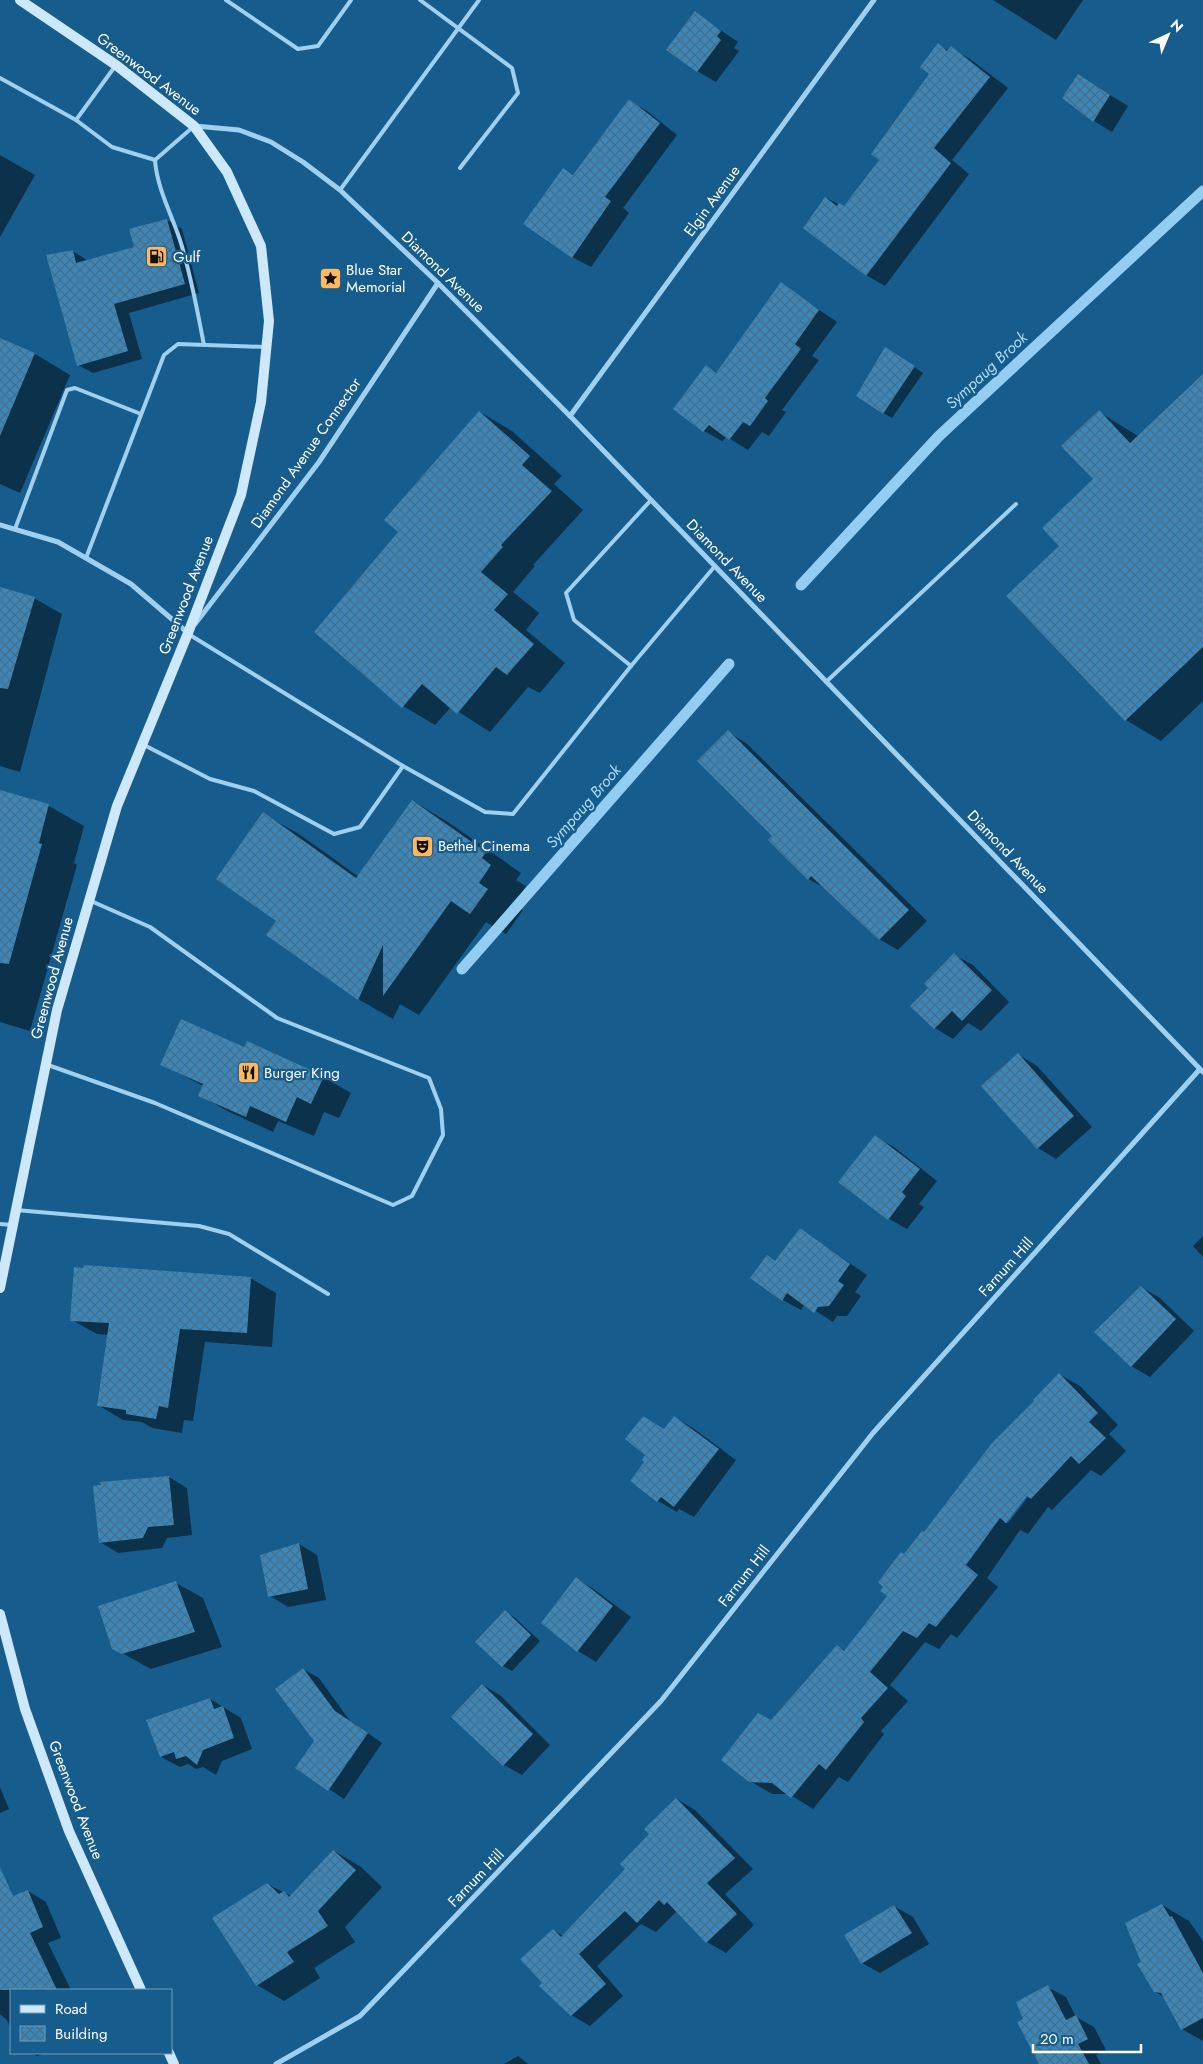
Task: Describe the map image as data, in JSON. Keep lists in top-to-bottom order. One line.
{"streets":{"main road":["Greenwood Avenue"],"street":["Elgin Avenue","Diamond Avenue","Diamond Avenue Connector","Farnum Hill"]},"crossings":[["Greenwood Avenue","Diamond Avenue"],["Greenwood Avenue","Diamond Avenue Connector"],["Elgin Avenue","Diamond Avenue"],["Diamond Avenue","Diamond Avenue Connector"],["Diamond Avenue","Farnum Hill"]],"water":["Sympaug Brook"],"places":{"fuel station":["Gulf"],"place":["Blue Star Memorial"],"theatre":["Bethel Cinema"],"restaurant":["Burger King"]},"legend":["Road","Building"],"scale_bar":"20 m","north":"top right"}
